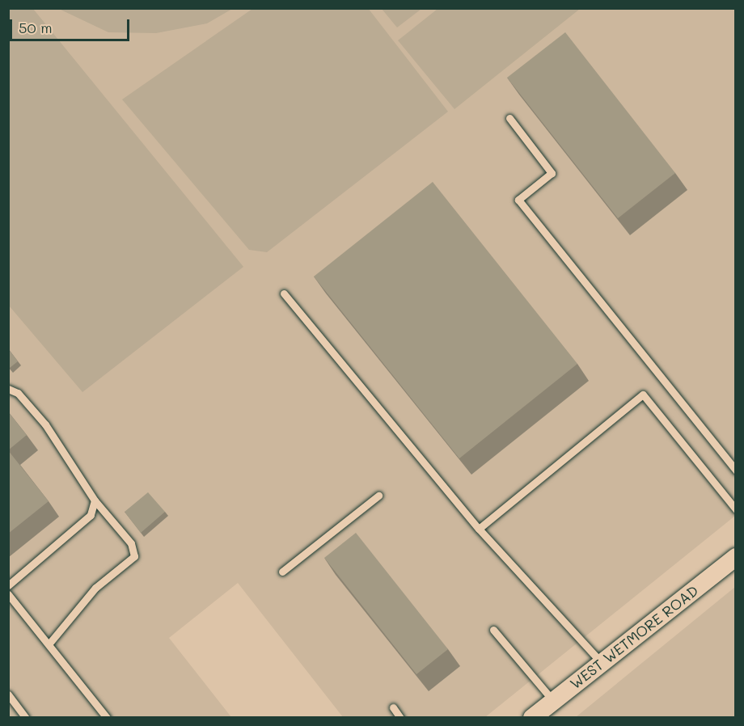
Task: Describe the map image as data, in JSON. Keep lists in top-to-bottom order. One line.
{"streets":{"street":["WEST WETMORE ROAD"]},"scale_bar":"50 m"}
